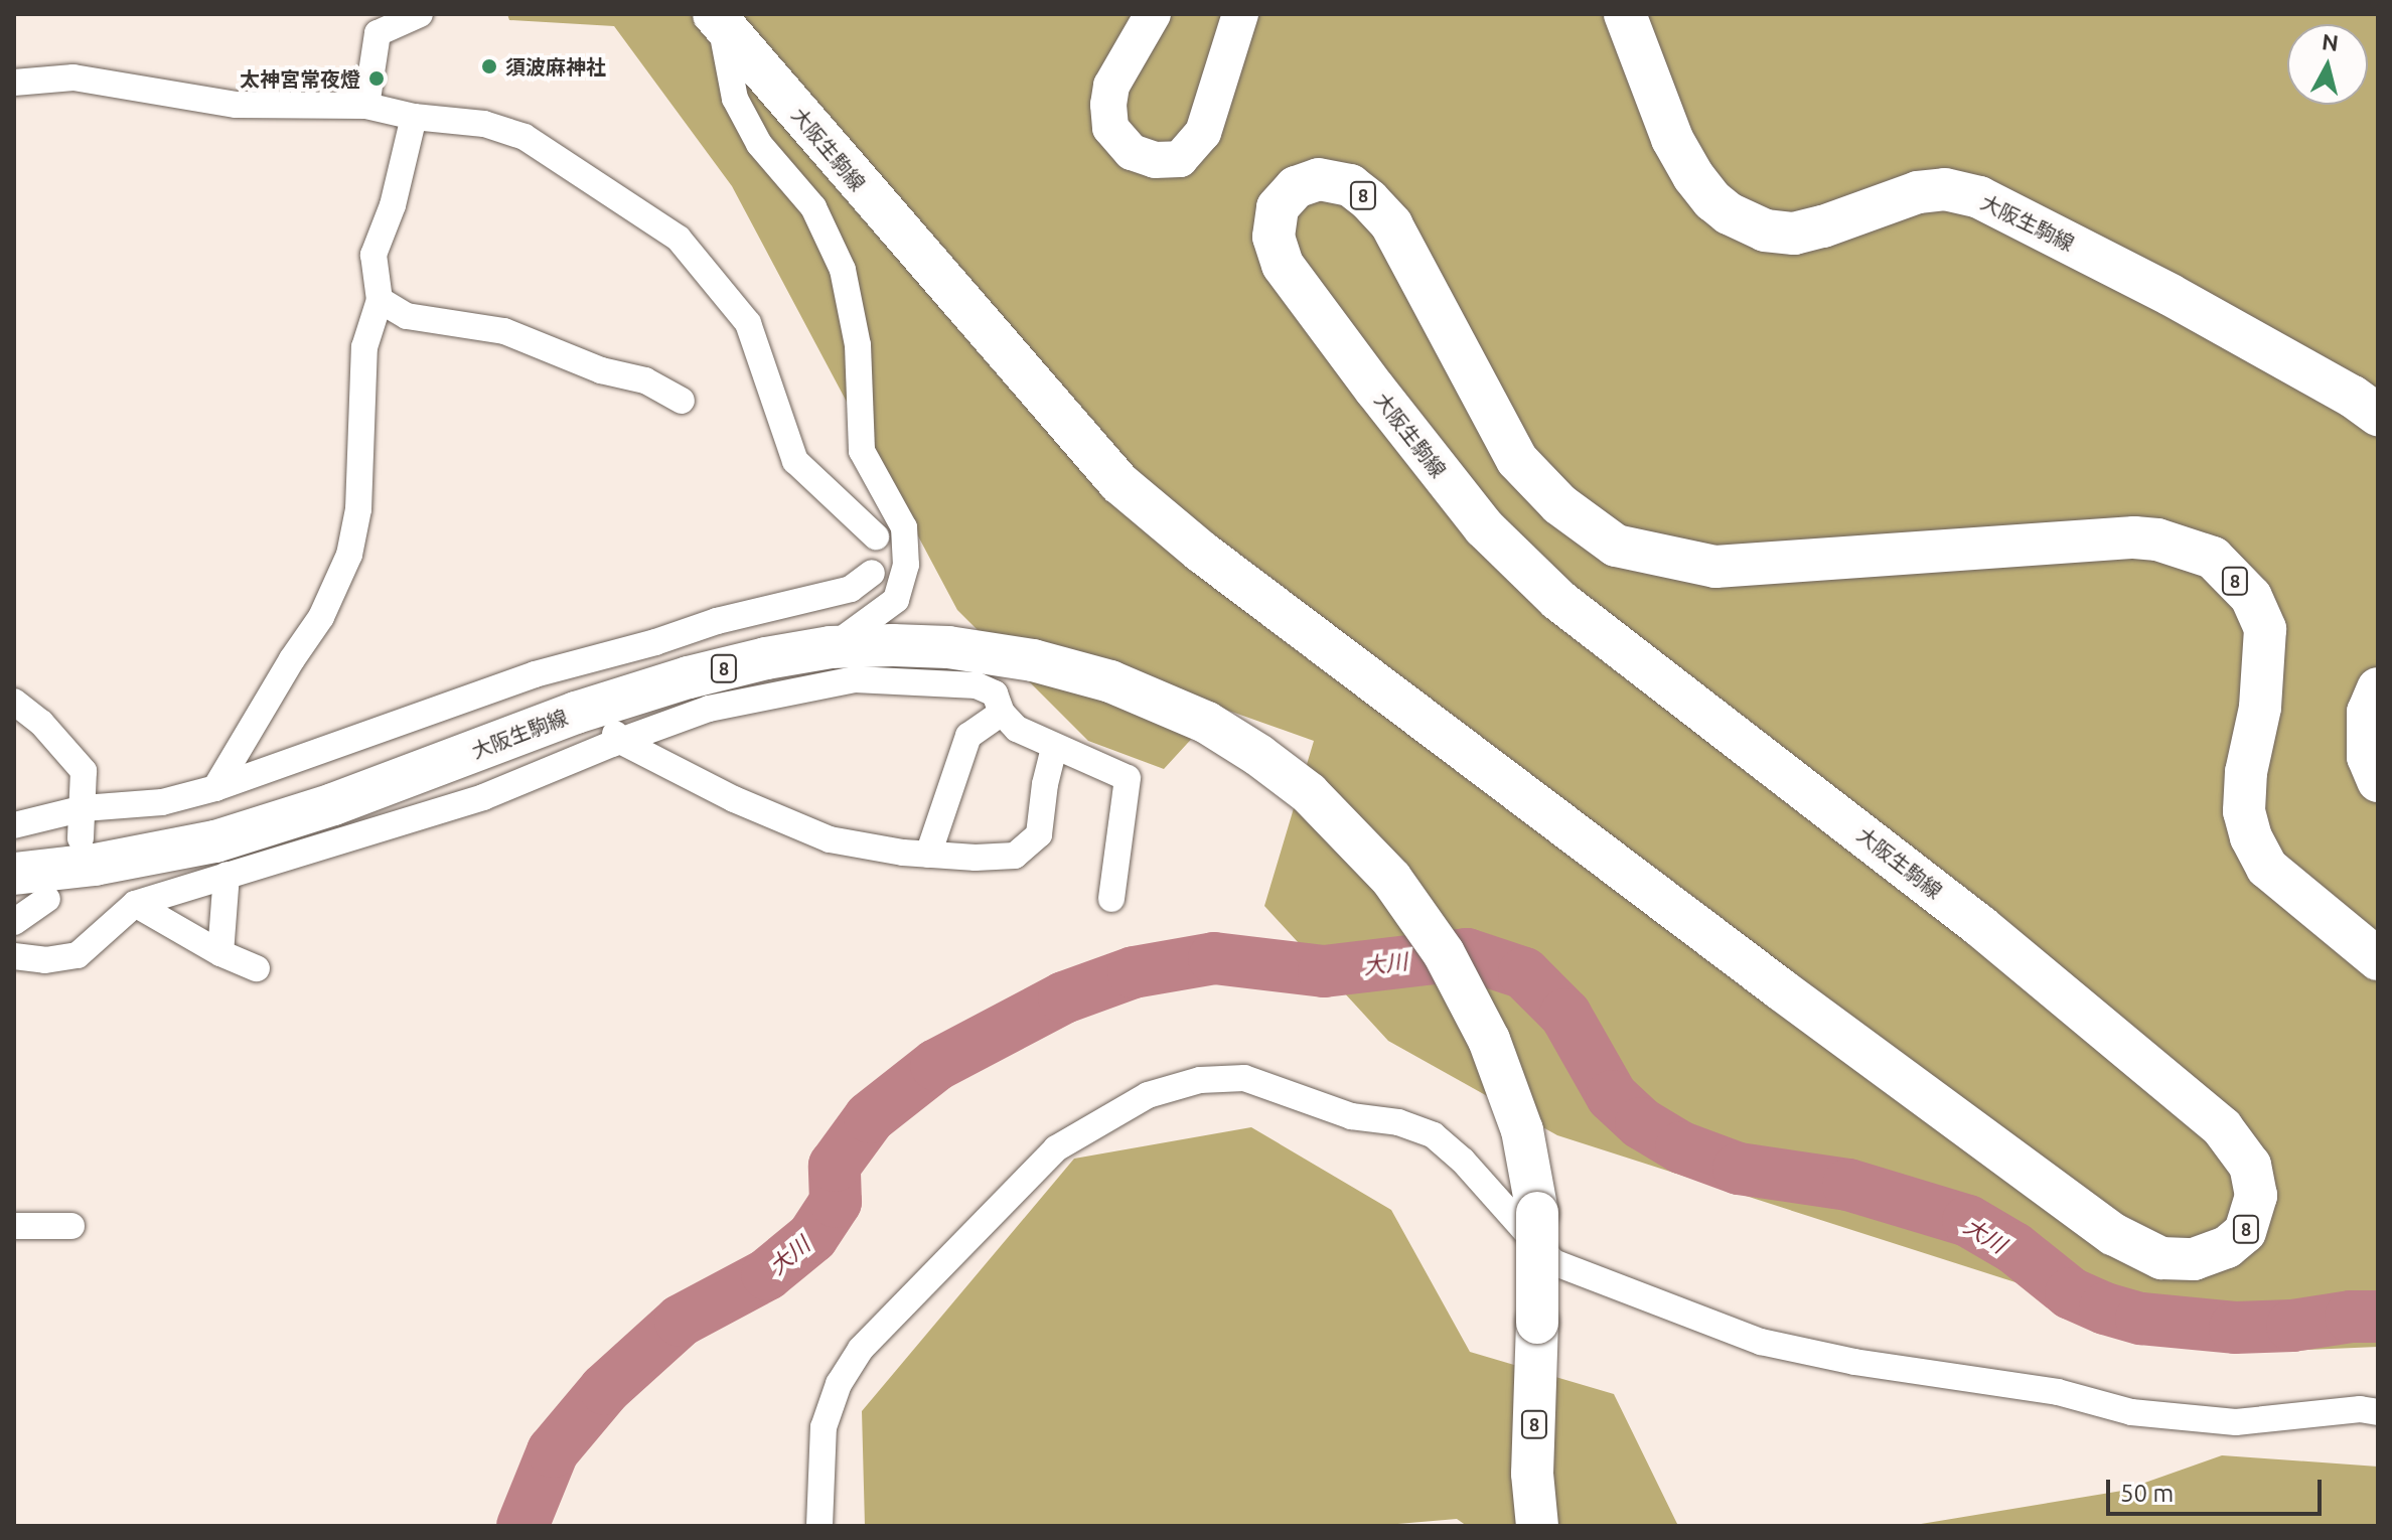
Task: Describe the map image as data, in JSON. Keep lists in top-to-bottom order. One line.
{"streets":{"main road":["大阪生駒線","8"]},"water":["大川"],"places":["須波麻神社","太神宮常夜燈"],"scale_bar":"50 m","north":"top"}
